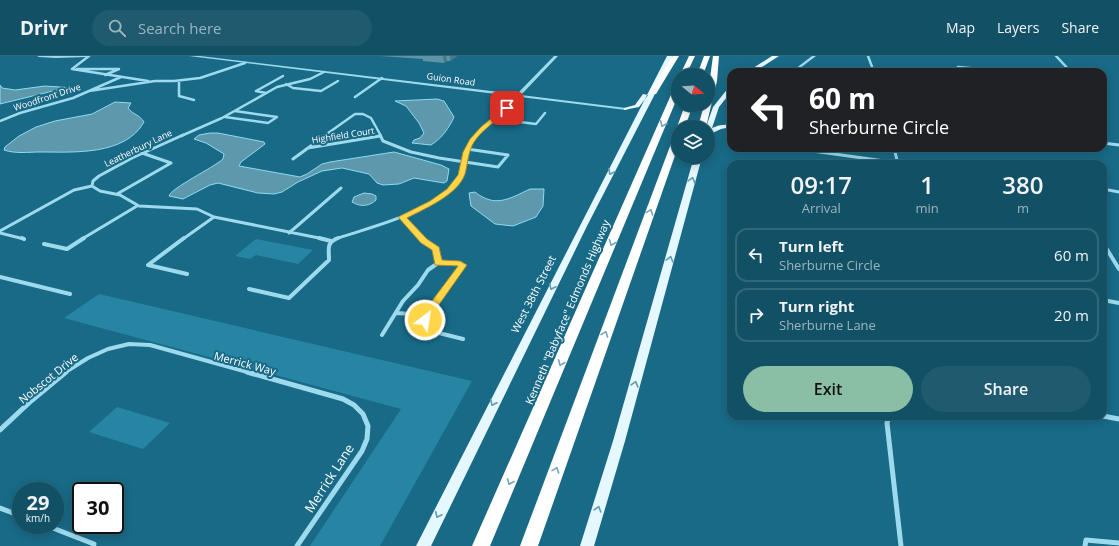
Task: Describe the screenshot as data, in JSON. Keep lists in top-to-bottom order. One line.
{"streets":{"highway":["Kenneth \"Babyface\" Edmonds Highway"],"main road":["West 38th Street"],"street":["Guion Road","Woodfront Drive","Highfield Court","Leatherbury Lane","Merrick Way","Nobscot Drive","Merrick Lane"]},"crossings":[["Guion Road","Leatherbury Lane"],["Merrick Way","Nobscot Drive"],["Merrick Way","Merrick Lane"]],"one_way":["West 38th Street"],"north":"right","page":{"header":"Drivr","search":"Search here","nav":["Map","Layers","Share"],"turn":["60 m","Sherburne Circle"],"eta":["09:17","Arrival","1","min","380","m"],"list":[{"name":"Turn left","note":"Sherburne Circle","value":"60 m"},{"name":"Turn right","note":"Sherburne Lane","value":"20 m"}],"buttons":["Exit","Share"],"speed":"29 km/h","limit":"30"}}
